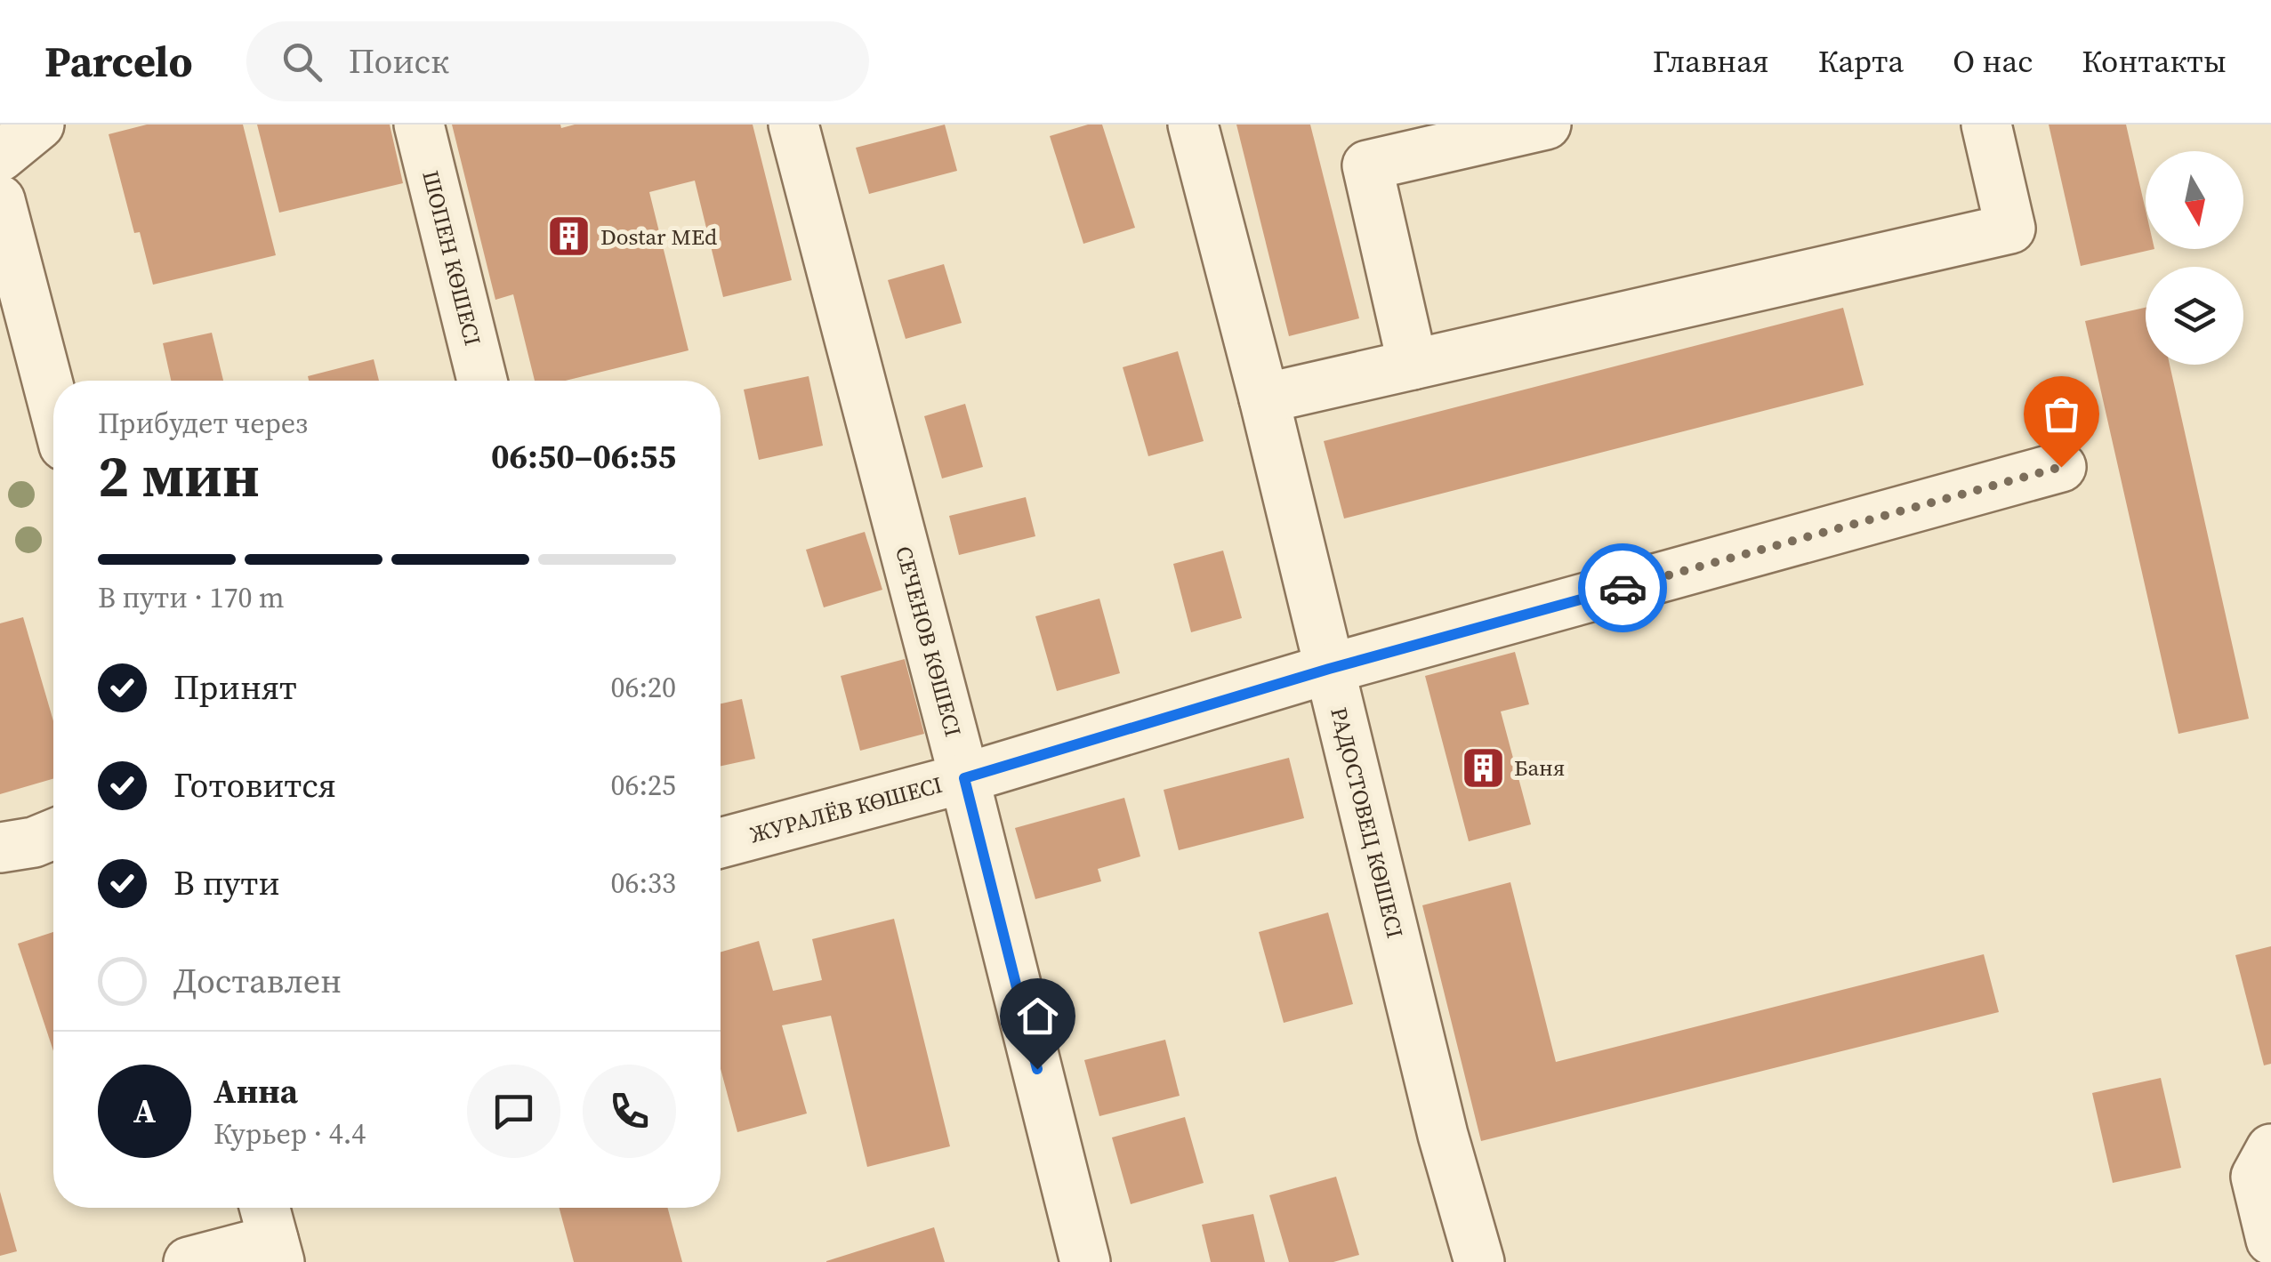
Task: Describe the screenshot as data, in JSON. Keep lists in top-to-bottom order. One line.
{"streets":{"street":["ШОПЕН КӨШЕСІ","СЕЧЕНОВ КӨШЕСІ","ЖУРАЛЁВ КӨШЕСІ","РАДОСТОВЕЦ КӨШЕСІ"]},"crossings":[["СЕЧЕНОВ КӨШЕСІ","ЖУРАЛЁВ КӨШЕСІ"],["ЖУРАЛЁВ КӨШЕСІ","РАДОСТОВЕЦ КӨШЕСІ"]],"places":{"building":["Dostar MEd","Баня"]},"north":"bottom","page":{"header":"Parcelo","search":"Поиск","nav":["Главная","Карта","О нас","Контакты"],"heading":["2 мин","Прибудет через","06:50–06:55"],"panel":["Анна","Курьер · 4.4"],"bar":"В пути · 170 m","list":[["Принят","06:20"],["Готовится","06:25"],["В пути","06:33"],"Доставлен"],"round":"А"}}
